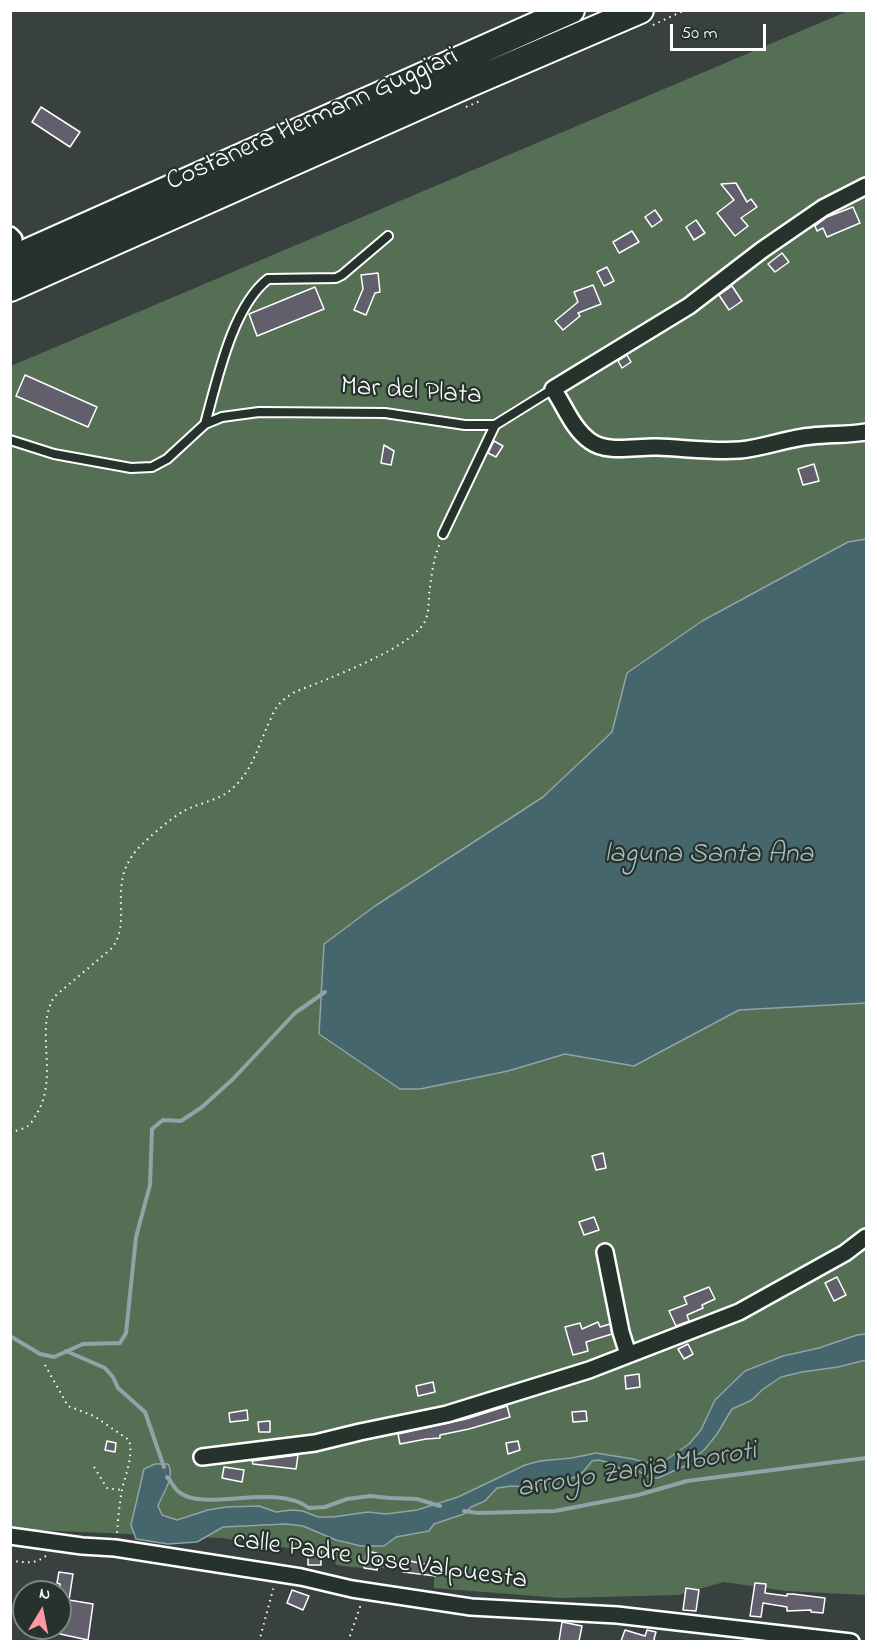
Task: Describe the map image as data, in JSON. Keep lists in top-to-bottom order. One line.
{"streets":{"highway":["Costanera Hermann Guggiari"],"street":["Mar del Plata","calle Padre Jose Valpuesta"]},"water":["laguna Santa Ana","arroyo Zanja Mboroti"],"scale_bar":"50 m","north":"top"}
